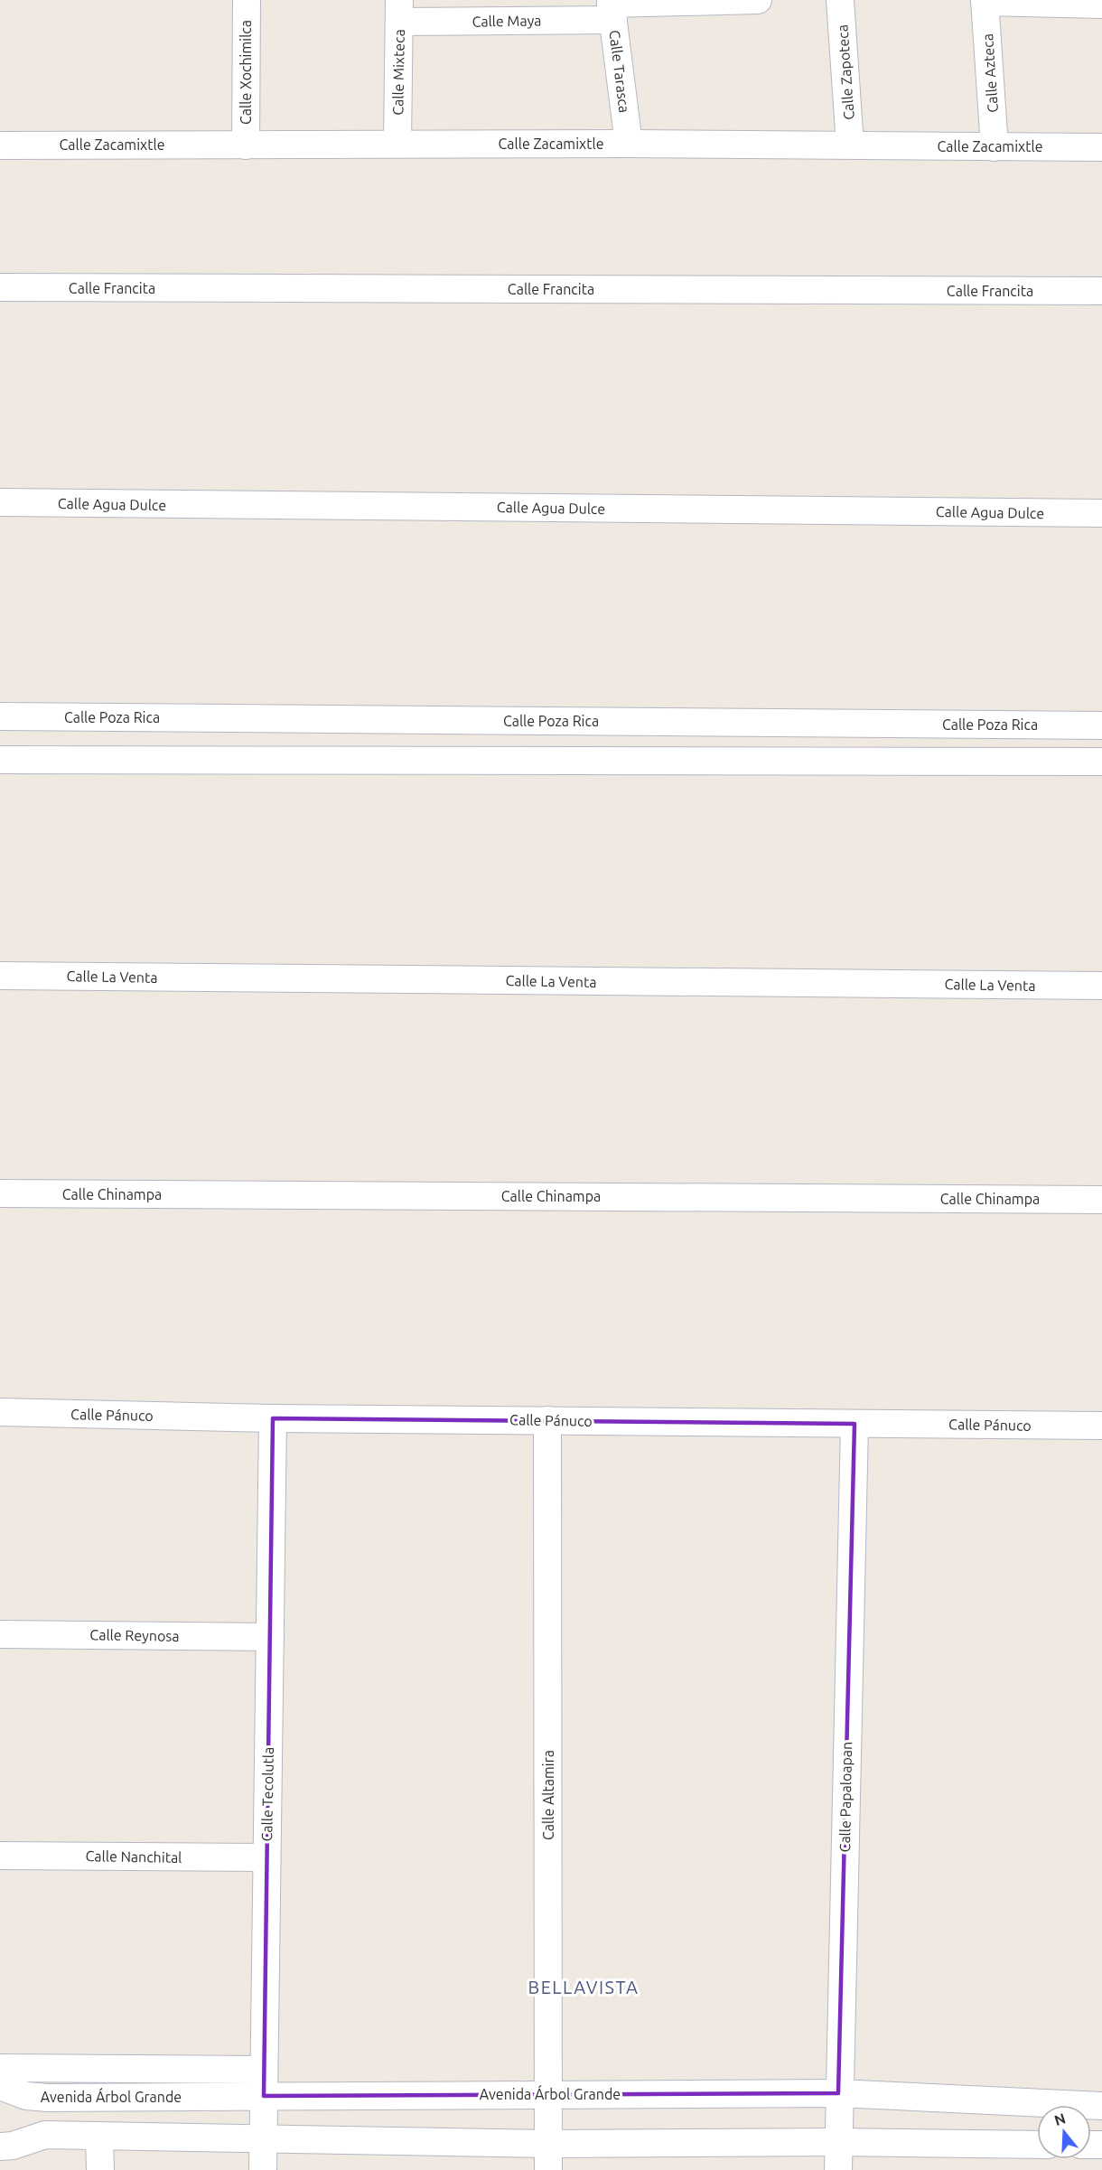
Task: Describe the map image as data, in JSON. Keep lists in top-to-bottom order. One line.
{"streets":{"street":["Calle Maya","Calle Tarasca","Calle Xochimilca","Calle Mixteca","Calle Zapoteca","Calle Azteca","Calle Zacamixtle","Calle Francita","Calle Agua Dulce","Calle Poza Rica","Calle La Venta","Calle Chinampa","Calle Pánuco","Calle Reynosa","Calle Tecolutla","Calle Altamira","Calle Papaloapan","Calle Nanchital","Avenida Árbol Grande"]},"crossings":[["Calle Maya","Calle Tarasca"],["Calle Maya","Calle Mixteca"],["Calle Tarasca","Calle Zacamixtle"],["Calle Xochimilca","Calle Zacamixtle"],["Calle Mixteca","Calle Zacamixtle"],["Calle Zapoteca","Calle Zacamixtle"],["Calle Azteca","Calle Zacamixtle"],["Calle Pánuco","Calle Tecolutla"],["Calle Pánuco","Calle Altamira"],["Calle Pánuco","Calle Papaloapan"],["Calle Reynosa","Calle Tecolutla"],["Calle Tecolutla","Calle Nanchital"],["Calle Tecolutla","Avenida Árbol Grande"],["Calle Altamira","Avenida Árbol Grande"],["Calle Papaloapan","Avenida Árbol Grande"]],"districts":["BELLAVISTA"],"north":"top"}
